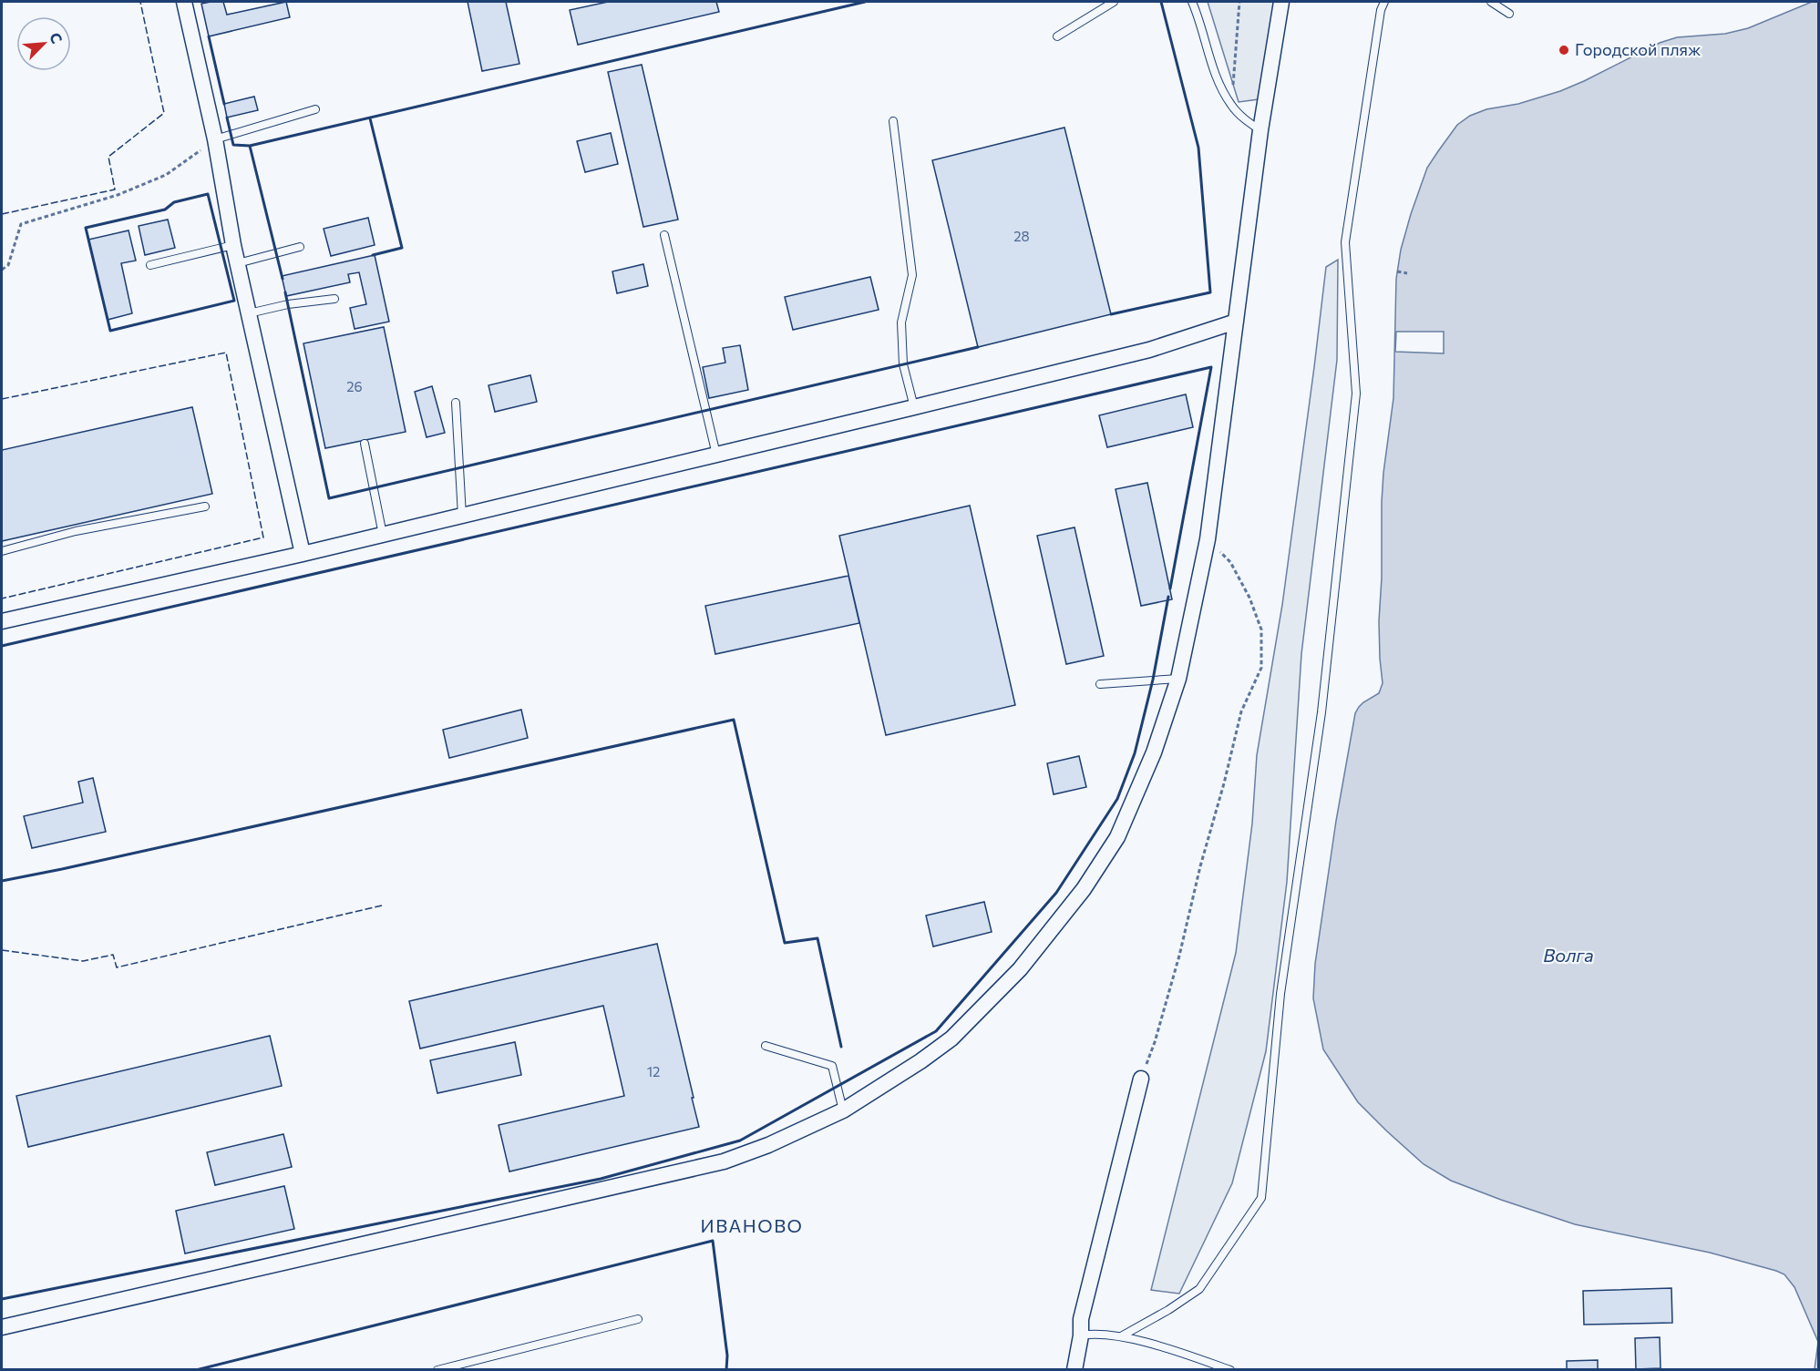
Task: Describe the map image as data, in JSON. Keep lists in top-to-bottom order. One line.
{"districts":["ИВАНОВО"],"water":["Волга"],"places":["Городской пляж"],"house_numbers":["28","26","12"],"north":"top right"}
